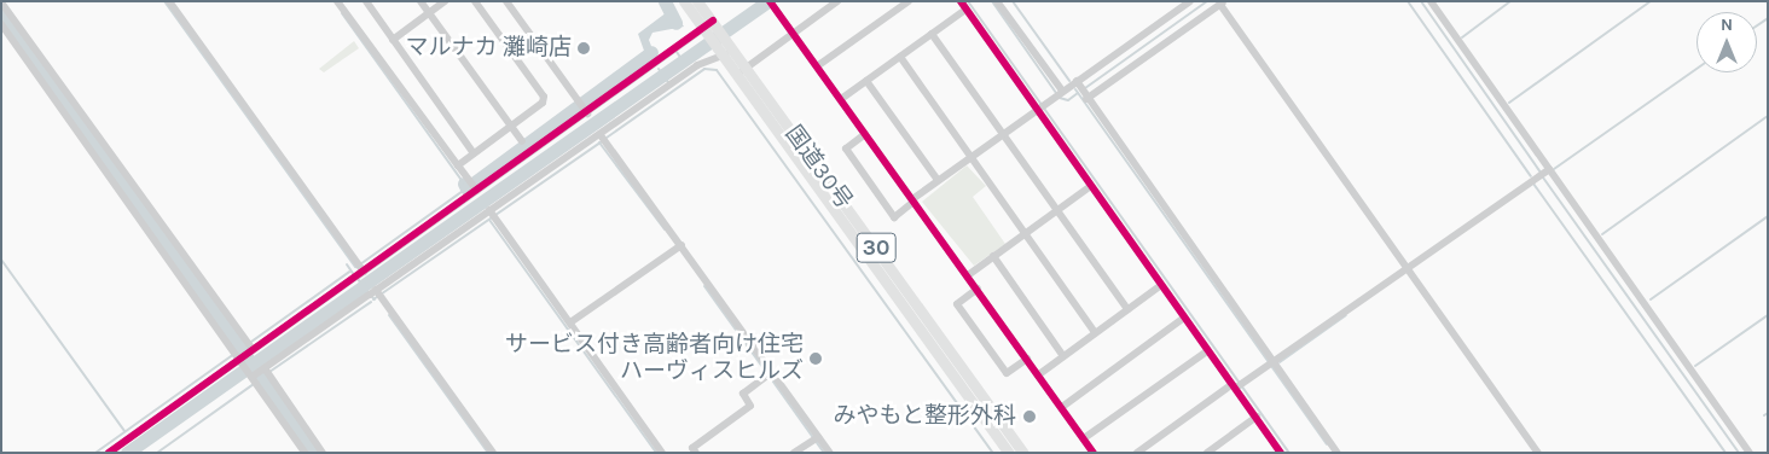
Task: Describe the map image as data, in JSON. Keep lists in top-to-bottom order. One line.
{"streets":{"highway":["国道30号","30"]},"places":["マルナカ 灘崎店","サービス付き高齢者向け住宅 ハーヴィスヒルズ","みやもと整形外科"],"north":"top"}
